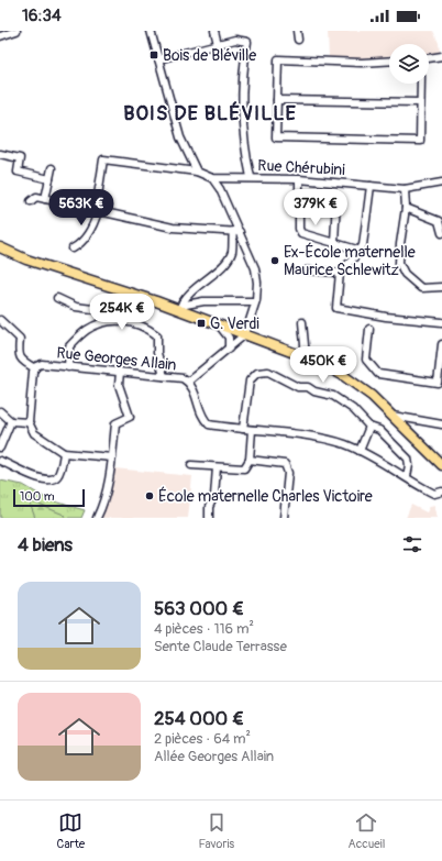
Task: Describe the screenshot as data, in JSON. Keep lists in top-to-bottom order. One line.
{"streets":{"street":["Rue Chérubini","Rue Georges Allain"]},"districts":["BOIS DE BLÉVILLE"],"places":{"transit":["Bois de Bléville","G. Verdi"],"other":["Ex-École maternelle Maurice Schlewitz","École maternelle Charles Victoire"]},"scale_bar":"100 m","page":{"status":"16:34","price":["563K €","379K €","254K €","450K €"],"scale":"100 m","heading":"4 biens","list":[{"name":"563 000 €","note":"4 pièces · 116 m² · Sente Claude Terrasse"},{"name":"254 000 €","note":"2 pièces · 64 m² · Allée Georges Allain"}],"tabs":["Carte","Favoris","Accueil"]}}
